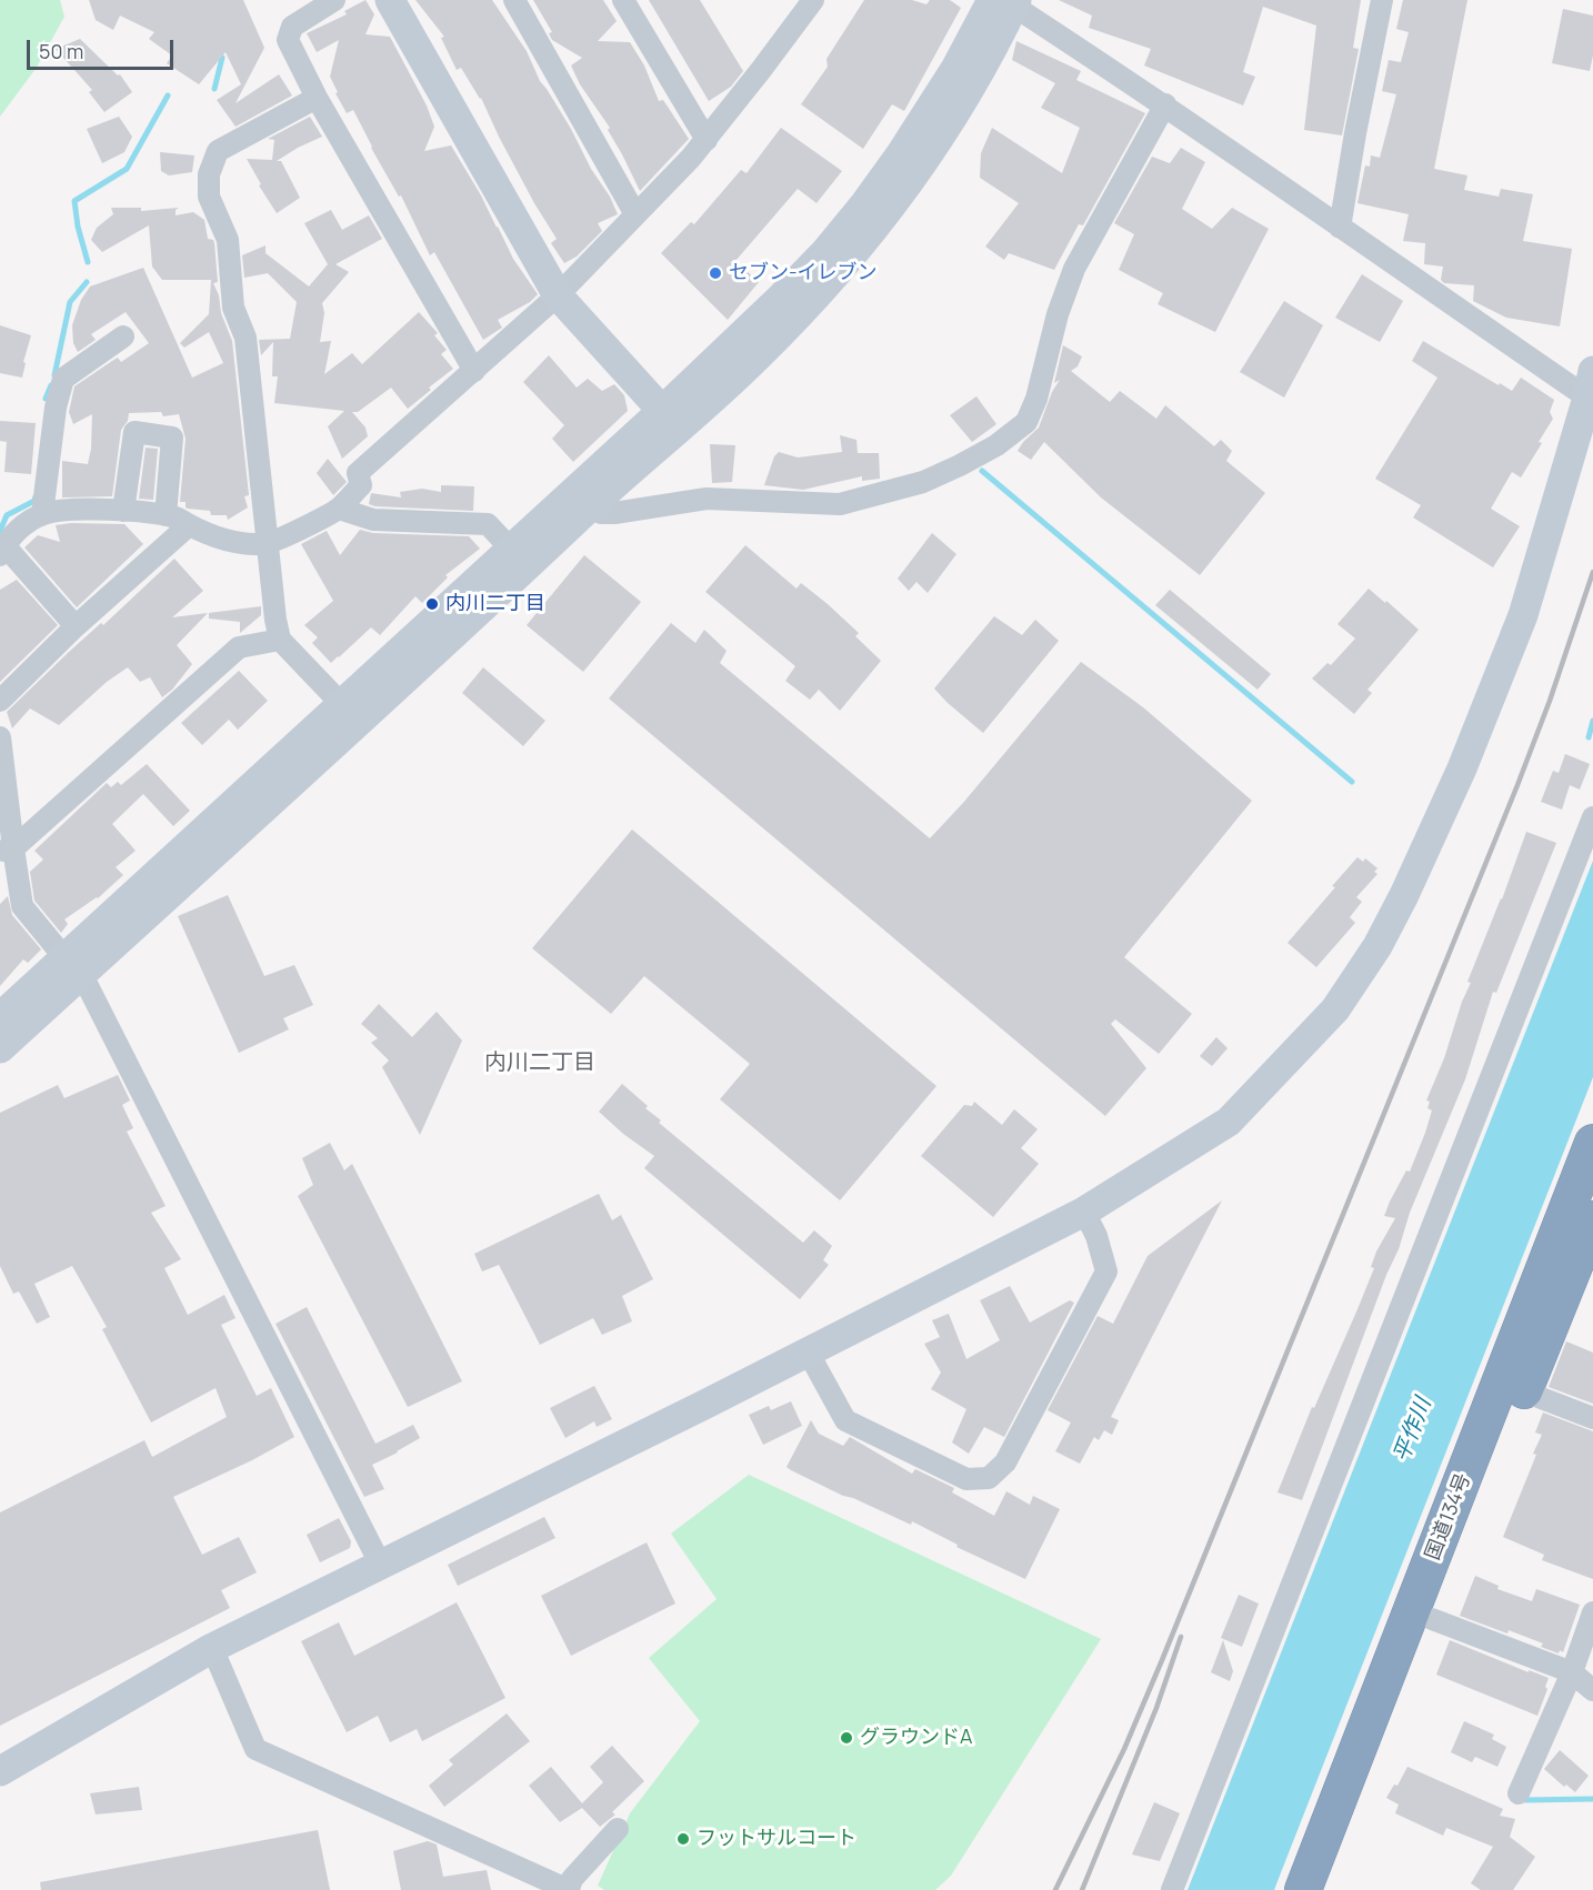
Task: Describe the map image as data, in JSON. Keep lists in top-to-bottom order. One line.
{"streets":{"highway":["国道134号"]},"districts":["内川二丁目"],"water":["平作川"],"places":["セブン-イレブン","内川二丁目","グラウンドA","フットサルコート"],"scale_bar":"50 m"}
